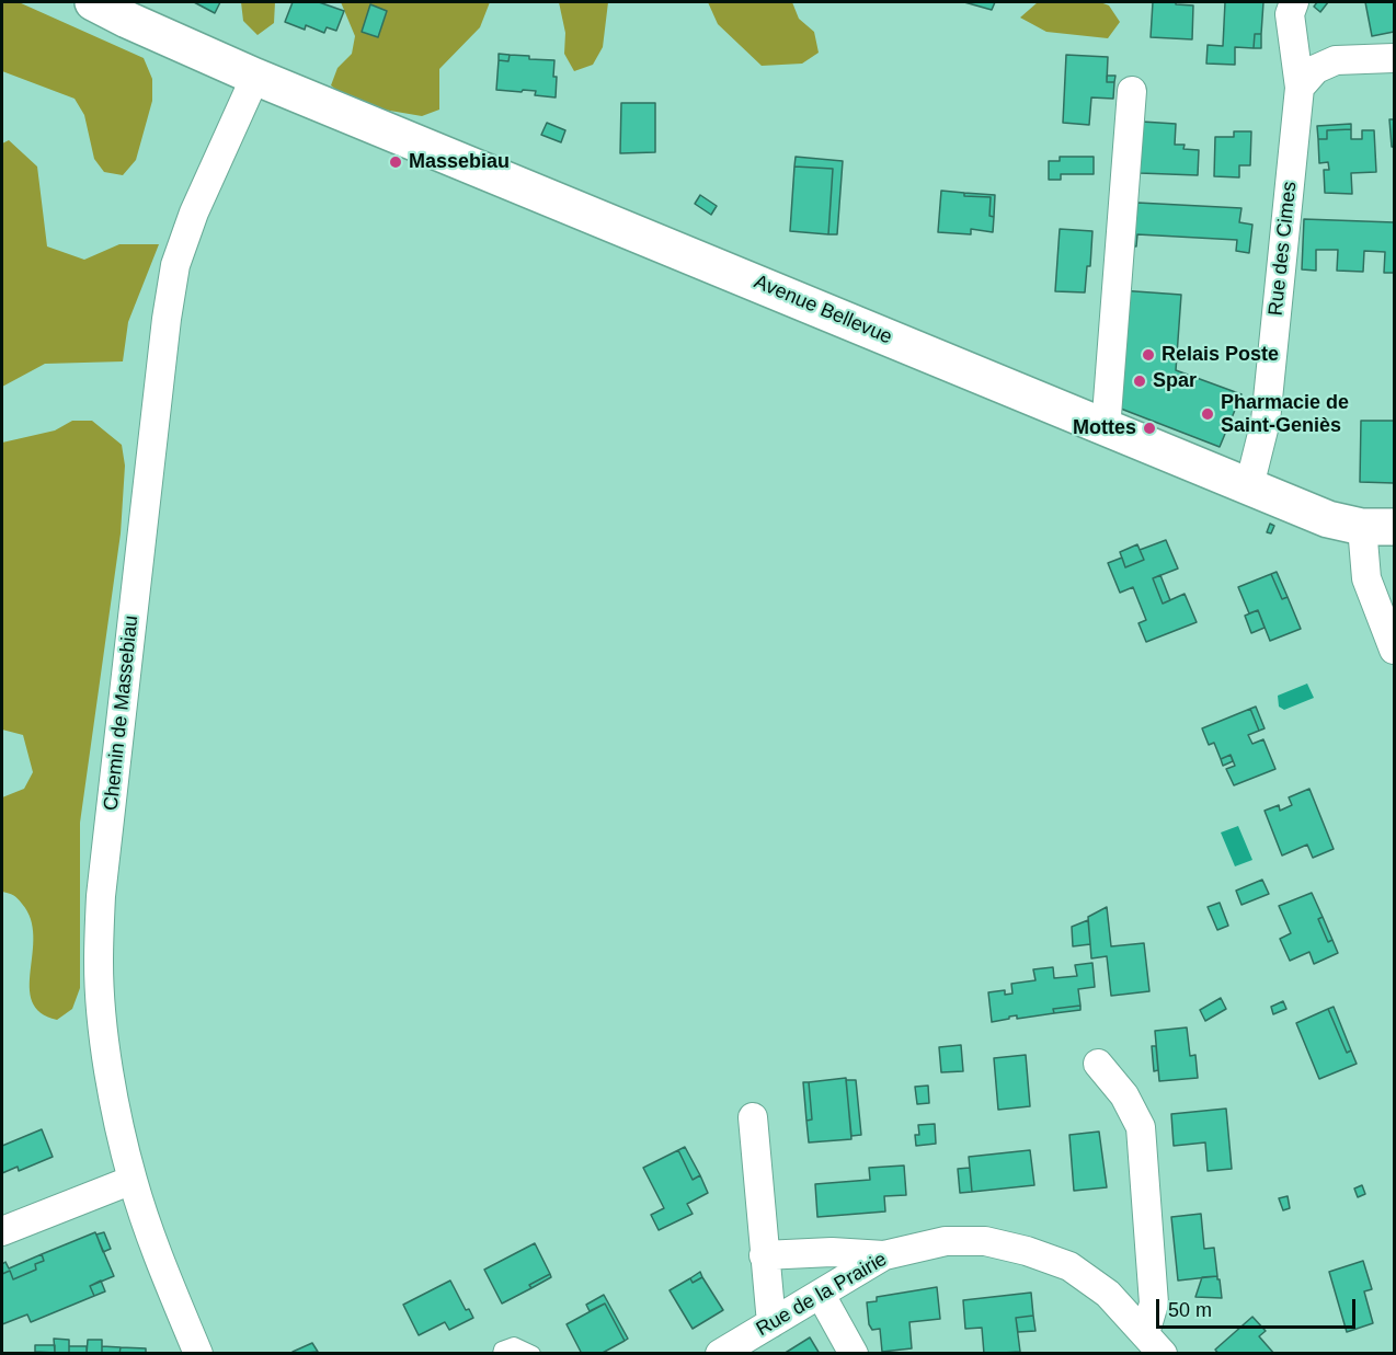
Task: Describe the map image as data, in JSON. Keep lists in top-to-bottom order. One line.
{"streets":{"main road":["Avenue Bellevue"],"street":["Rue des Cimes","Chemin de Massebiau","Rue de la Prairie"]},"crossings":[["Rue des Cimes","Avenue Bellevue"],["Avenue Bellevue","Chemin de Massebiau"]],"places":["Massebiau","Relais Poste","Spar","Pharmacie de Saint-Geniès","Mottes"],"scale_bar":"50 m"}
